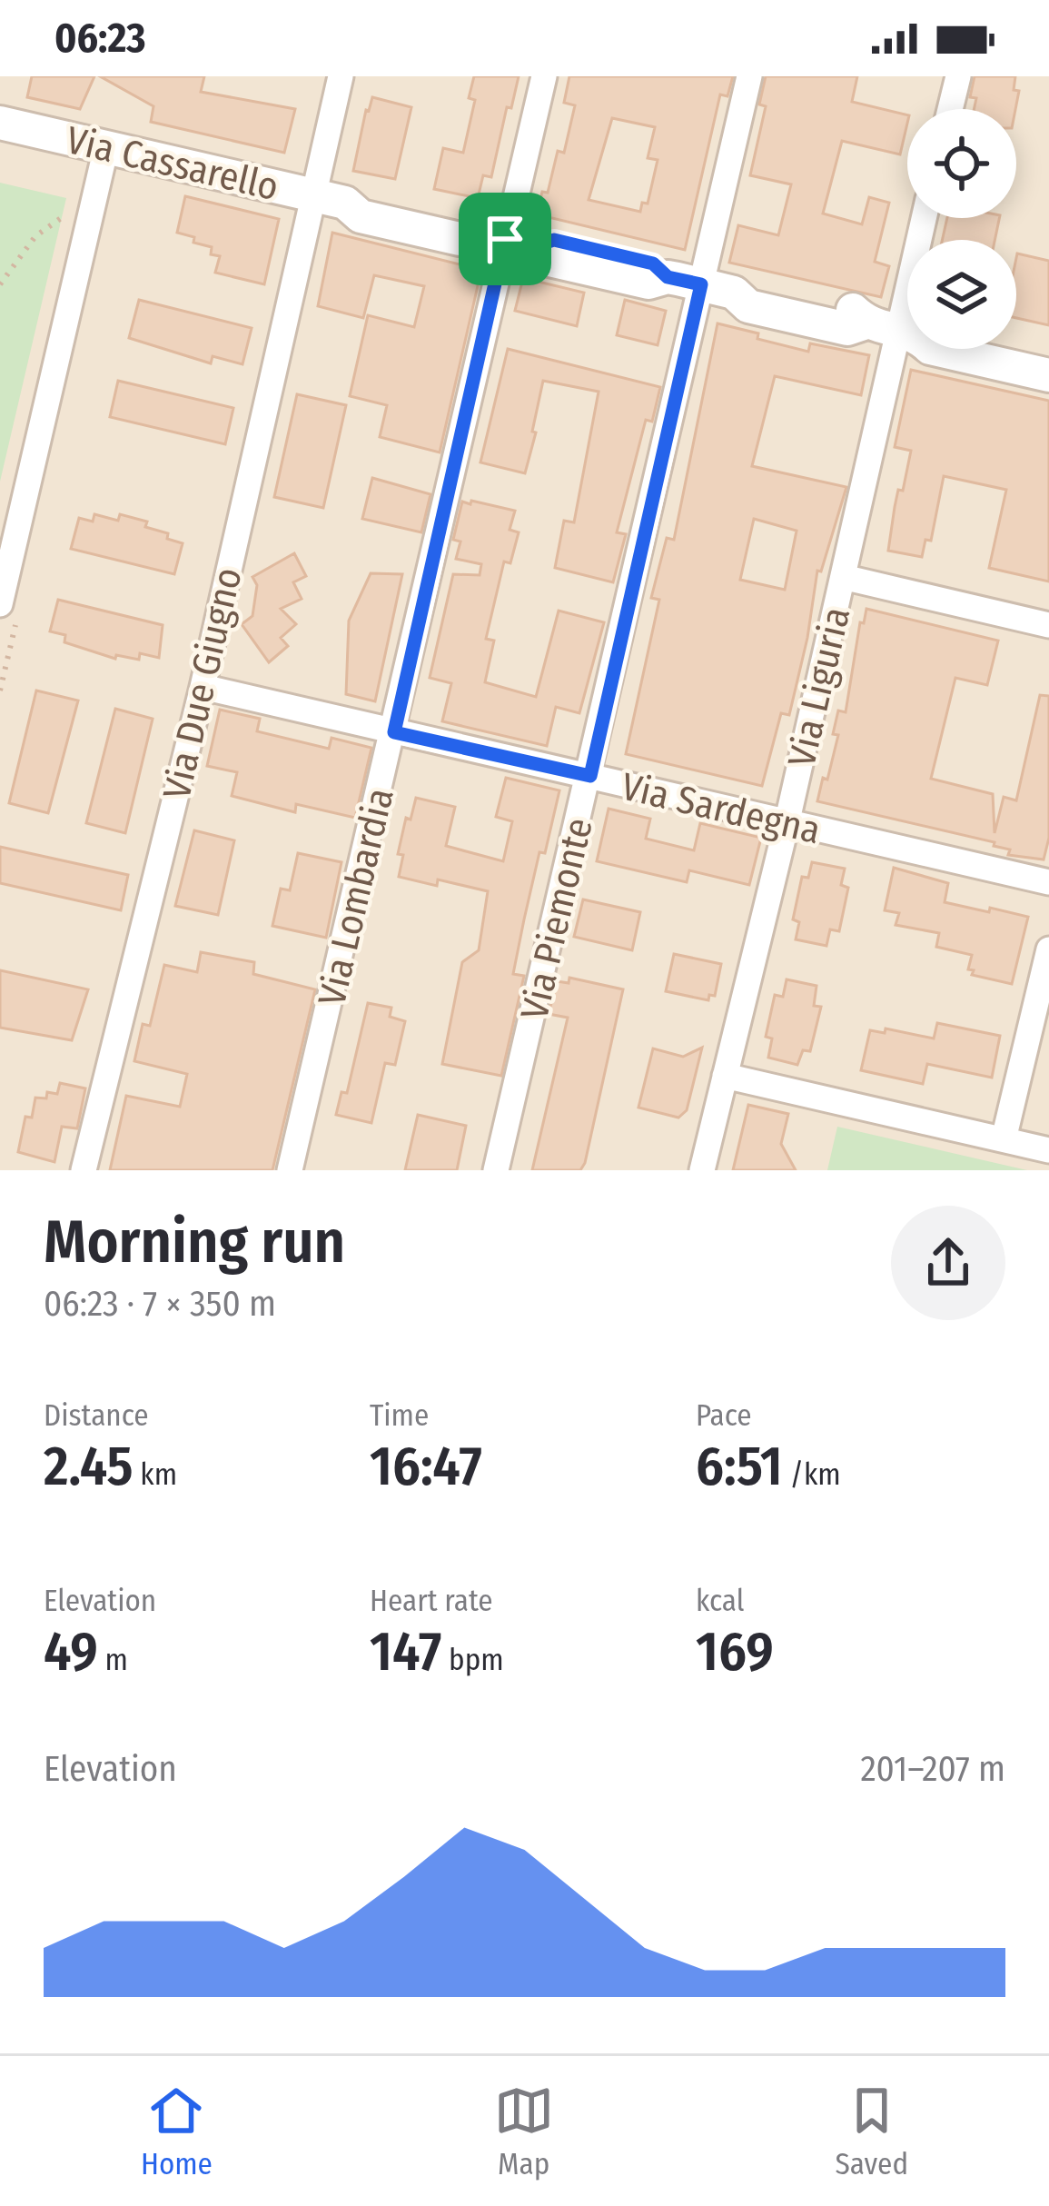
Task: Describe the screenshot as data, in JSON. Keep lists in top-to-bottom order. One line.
{"streets":{"street":["Via Cassarello","Via Due Giugno","Via Liguria","Via Sardegna","Via Lombardia","Via Piemonte"]},"crossings":[["Via Cassarello","Via Due Giugno"],["Via Cassarello","Via Lombardia"],["Via Cassarello","Via Piemonte"],["Via Due Giugno","Via Sardegna"],["Via Liguria","Via Sardegna"],["Via Sardegna","Via Lombardia"],["Via Sardegna","Via Piemonte"]],"page":{"status":"06:23","heading":["Morning run","06:23 · 7 × 350 m"],"stats":[["Distance","2.45 km"],["Time","16:47"],["Pace","6:51 /km"],["Elevation","49 m"],["Heart rate","147 bpm"],["kcal","169"]],"chart":["Elevation","201–207 m"],"tabs":["Home","Map","Saved"]}}
